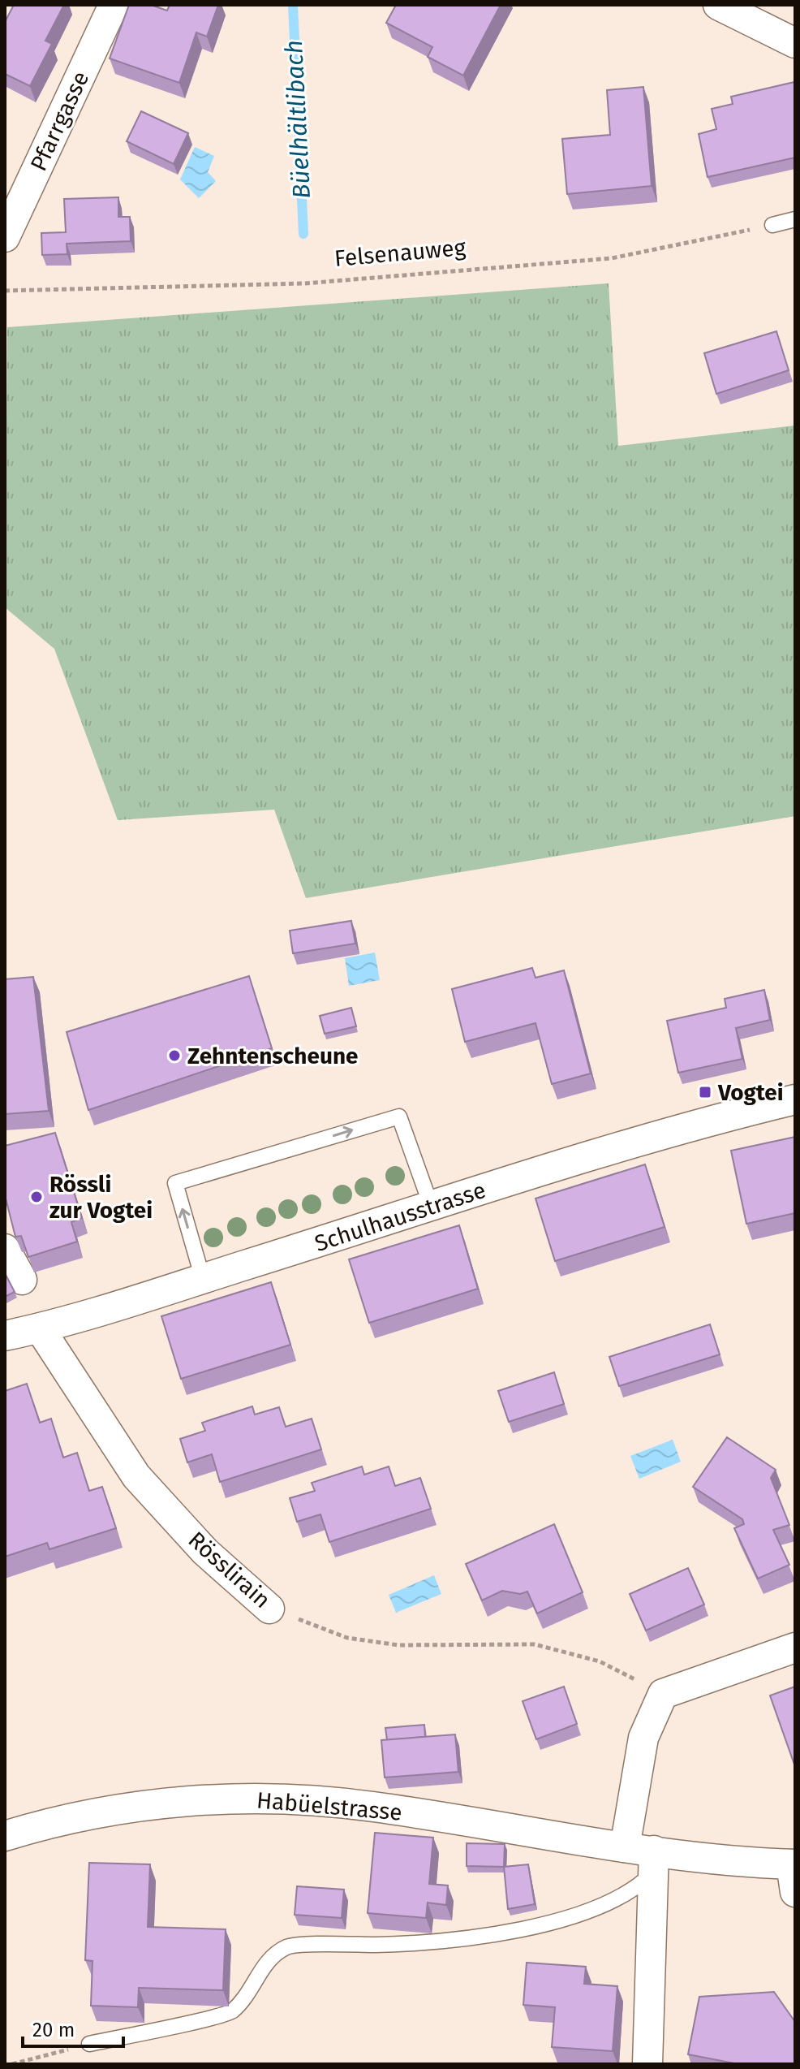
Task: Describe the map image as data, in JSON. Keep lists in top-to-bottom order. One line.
{"streets":{"street":["Pfarrgasse","Schulhausstrasse","Rösslirain","Habüelstrasse"],"path":["Felsenauweg"]},"crossings":[["Schulhausstrasse","Rösslirain"]],"water":["Büelhältlibach"],"places":{"other":["Zehntenscheune","Rössli zur Vogtei"],"transit":["Vogtei"]},"scale_bar":"20 m"}
